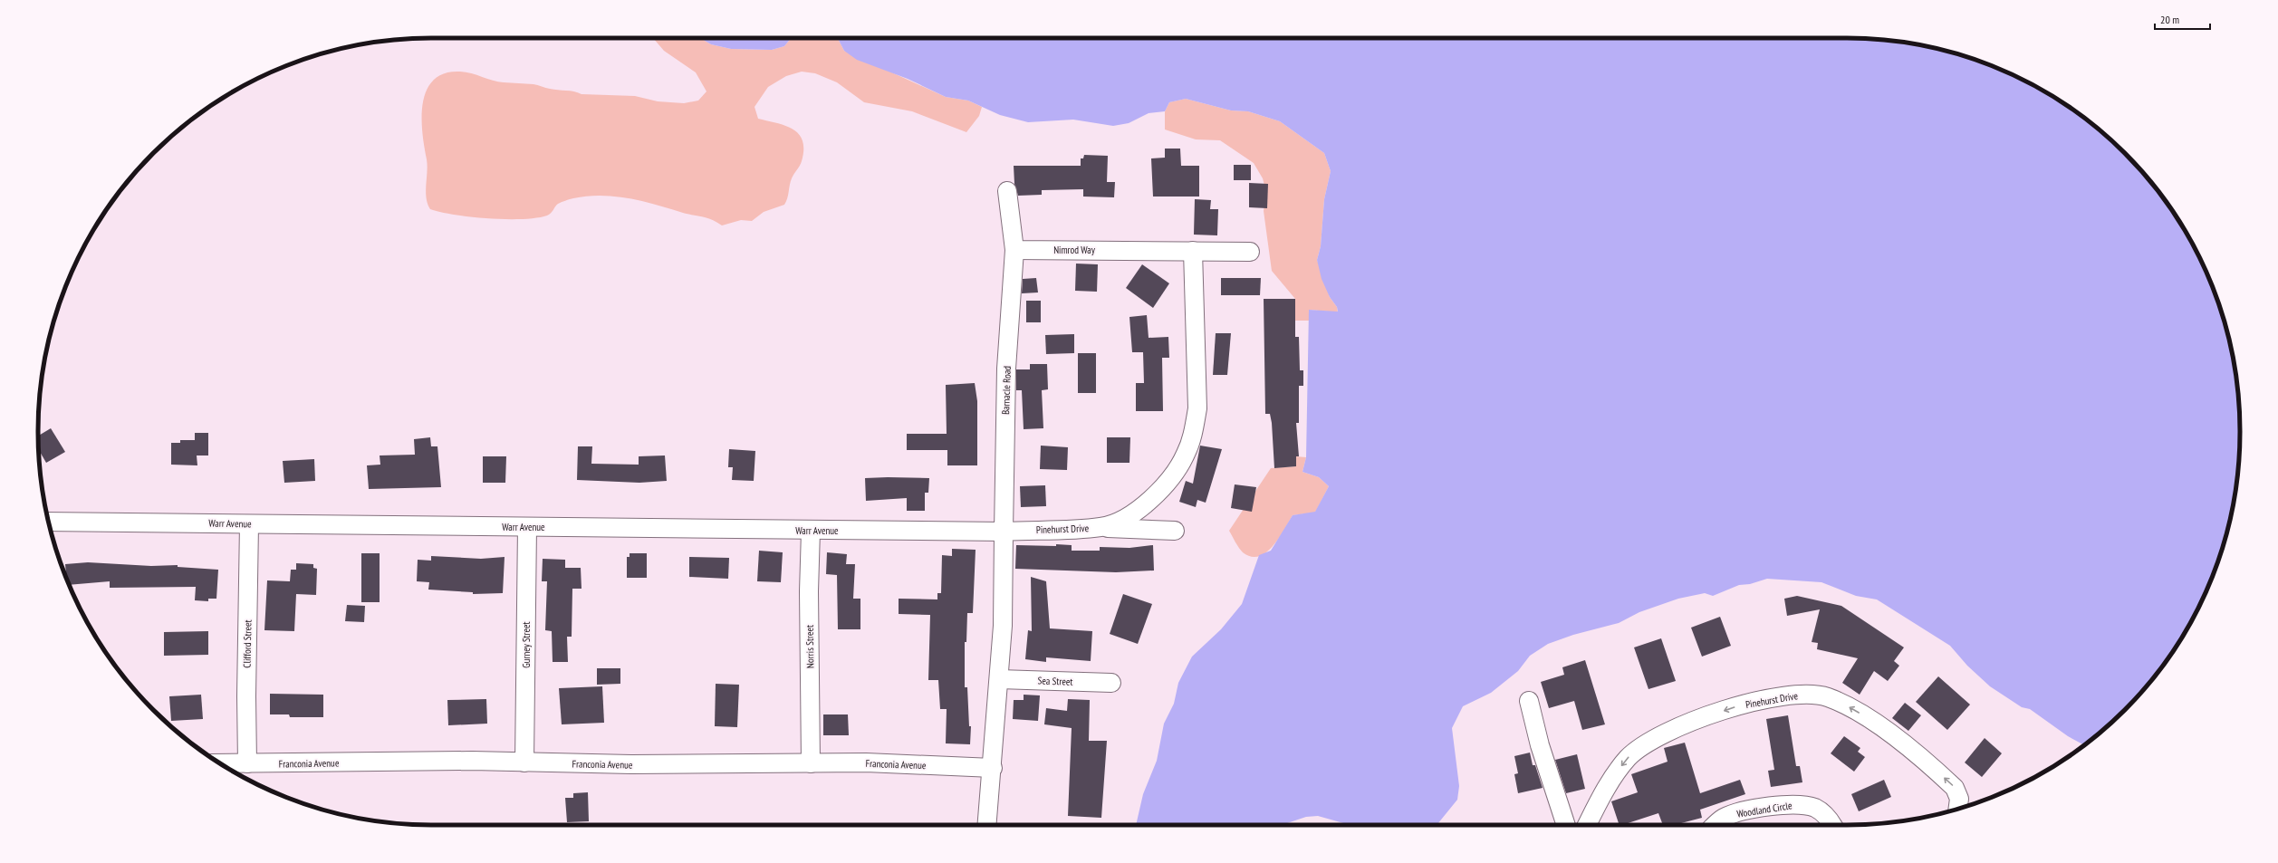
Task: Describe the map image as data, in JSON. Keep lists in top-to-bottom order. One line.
{"streets":{"street":["Nimrod Way","Barnacle Road","Warr Avenue","Pinehurst Drive","Clifford Street","Gurney Street","Norris Street","Sea Street","Franconia Avenue","Woodland Circle"]},"crossings":[["Nimrod Way","Barnacle Road"],["Nimrod Way","Pinehurst Drive"],["Barnacle Road","Warr Avenue"],["Barnacle Road","Pinehurst Drive"],["Warr Avenue","Pinehurst Drive"],["Warr Avenue","Clifford Street"],["Warr Avenue","Gurney Street"],["Warr Avenue","Norris Street"],["Clifford Street","Franconia Avenue"],["Gurney Street","Franconia Avenue"],["Norris Street","Franconia Avenue"]],"scale_bar":"20 m"}
